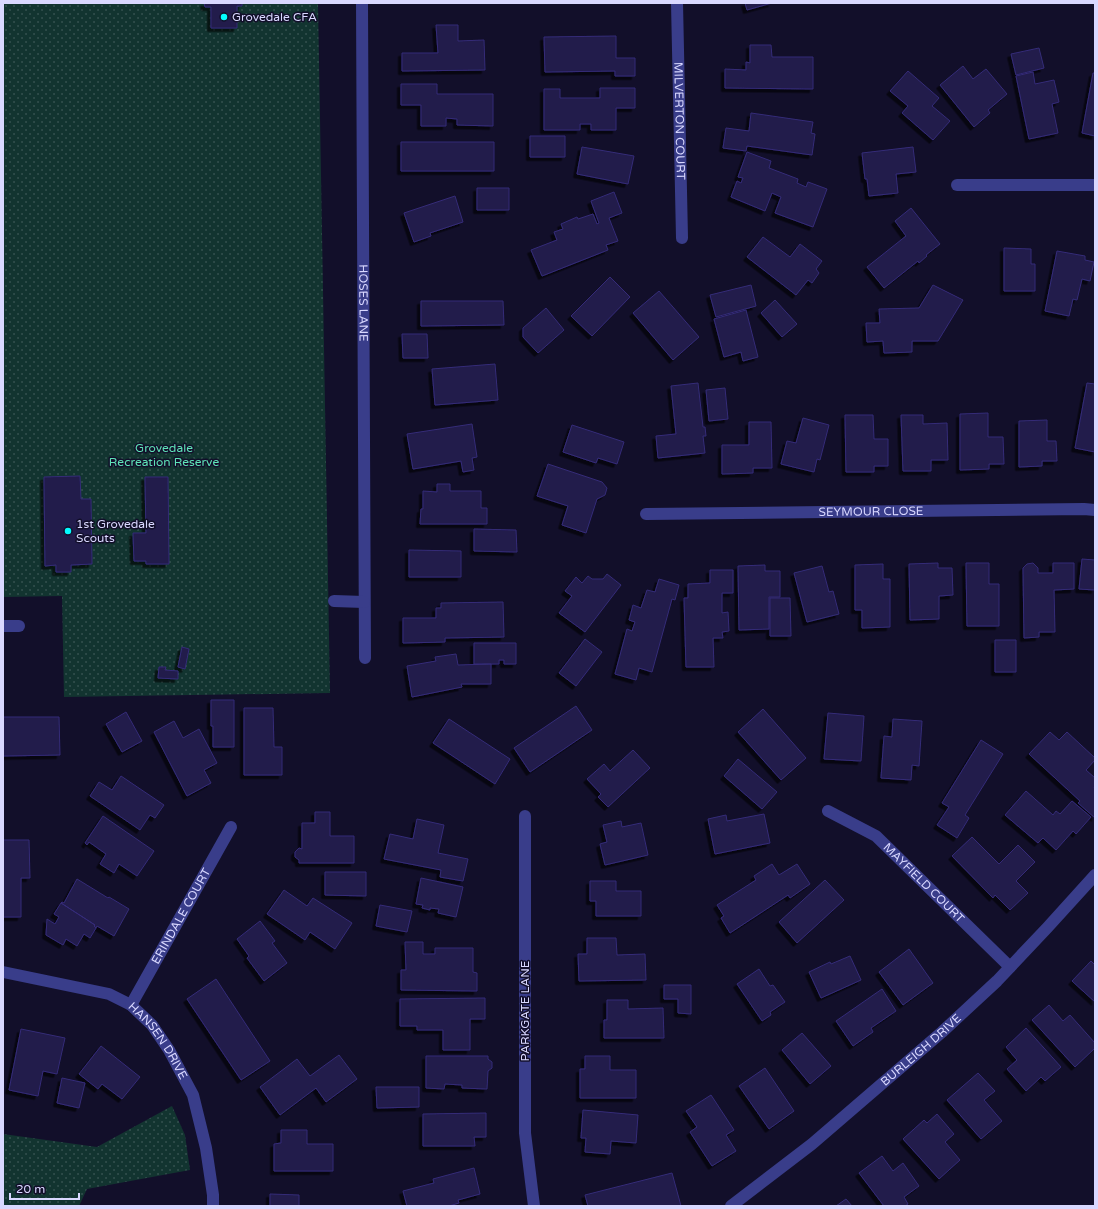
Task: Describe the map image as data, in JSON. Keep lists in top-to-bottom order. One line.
{"streets":{"street":["MILVERTON COURT","HOSES LANE","SEYMOUR CLOSE","MAYFIELD COURT","ERINDALE COURT","PARKGATE LANE","HANSEN DRIVE","BURLEIGH DRIVE"]},"crossings":[["MAYFIELD COURT","BURLEIGH DRIVE"],["ERINDALE COURT","HANSEN DRIVE"]],"parks":["Grovedale Recreation Reserve"],"places":["Grovedale CFA","1st Grovedale Scouts"],"scale_bar":"20 m"}
